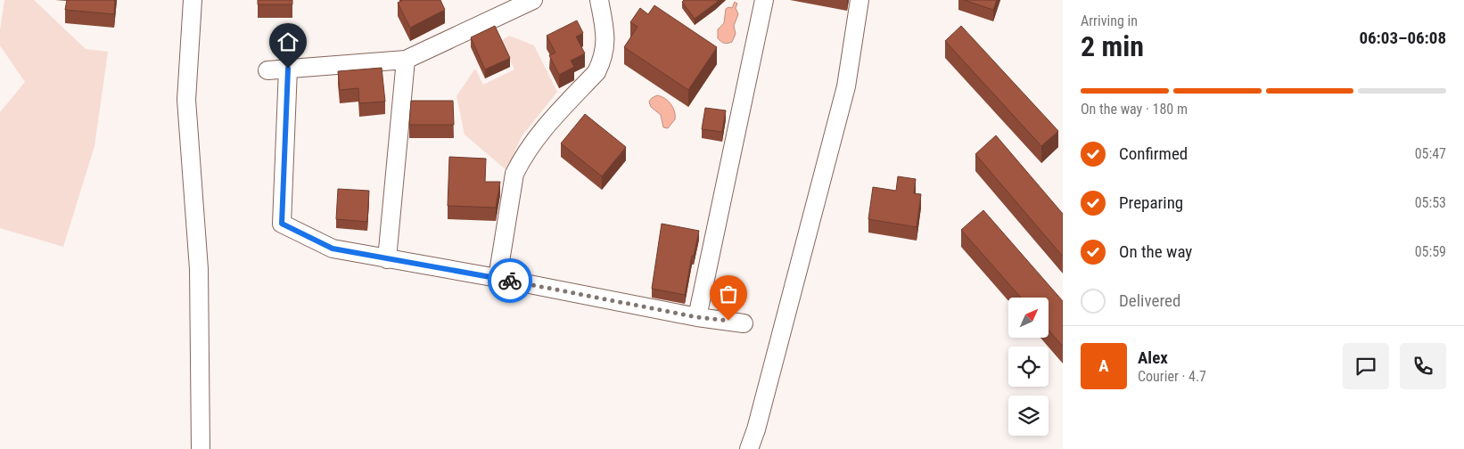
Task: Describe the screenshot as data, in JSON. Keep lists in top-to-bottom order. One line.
{"north":"top right","page":{"heading":["2 min","Arriving in","06:03–06:08"],"panel":["Alex","Courier · 4.7"],"bar":"On the way · 180 m","list":[["Confirmed","05:47"],["Preparing","05:53"],["On the way","05:59"],"Delivered"],"round":"A"}}
